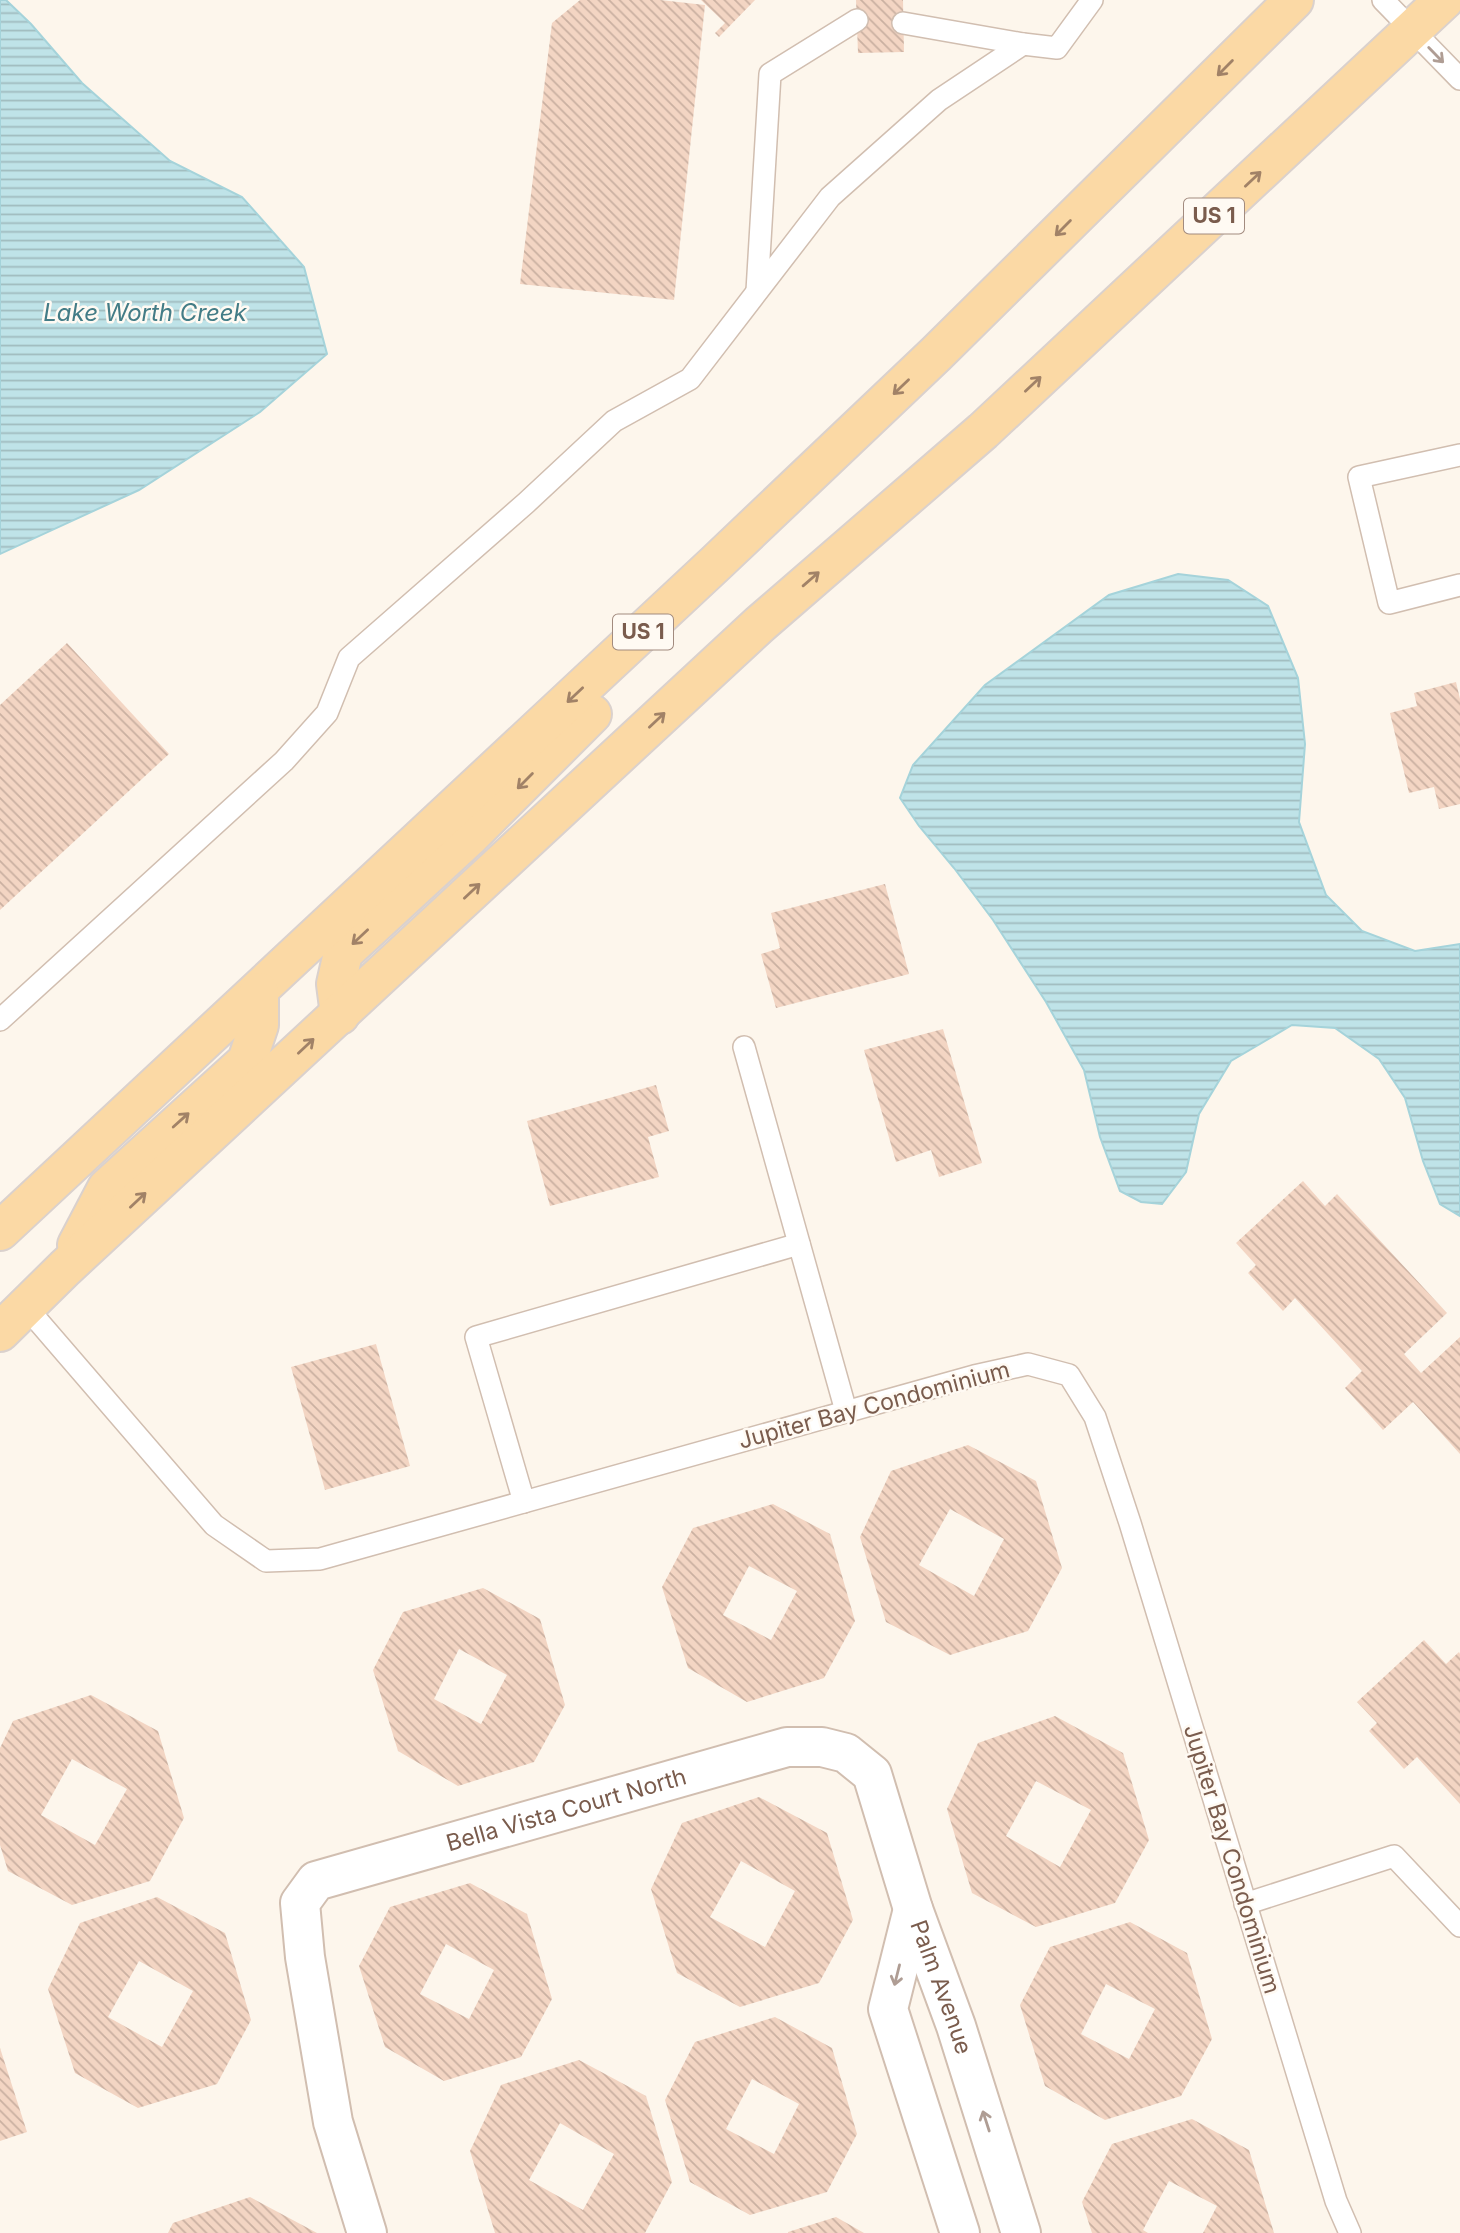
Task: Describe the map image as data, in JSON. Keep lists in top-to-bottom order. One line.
{"streets":{"main road":["US 1"],"street":["Bella Vista Court North","Palm Avenue"],"lane":["Jupiter Bay Condominium"]},"crossings":[["US 1","Jupiter Bay Condominium"],["Bella Vista Court North","Palm Avenue"]],"water":["Lake Worth Creek"]}
